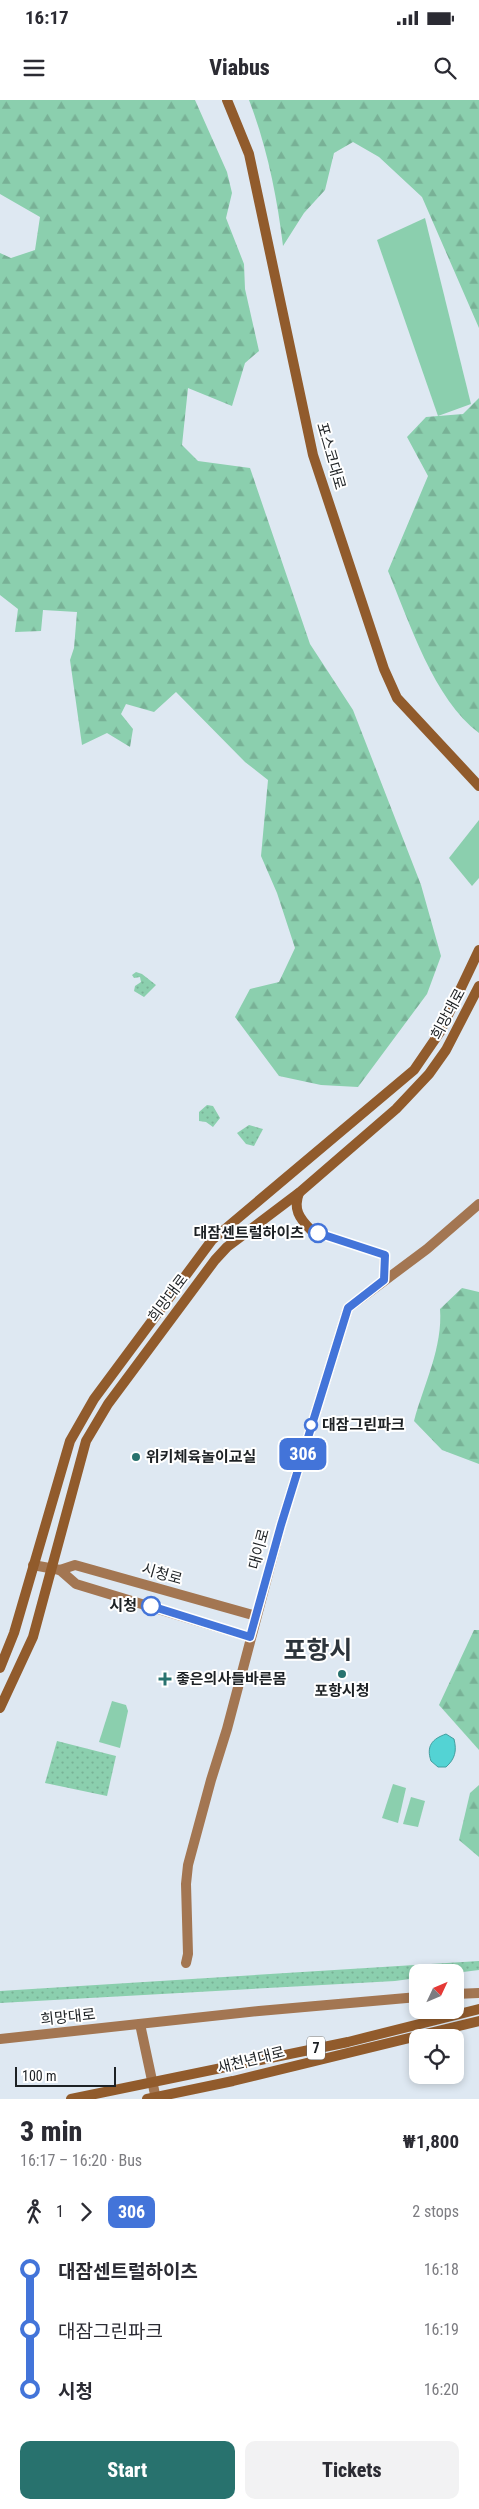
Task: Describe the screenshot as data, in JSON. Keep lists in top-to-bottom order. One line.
{"streets":{"main road":["포스코대로","희망대로","7","새천년대로"],"street":["대이로","시청로"]},"crossings":[["희망대로","시청로"],["대이로","시청로"]],"districts":["포항시"],"places":{"other":["대잠센트럴하이츠","대잠그린파크","위키체육놀이교실","시청","포항시청"],"health":["좋은의사들바른몸"]},"lines":["bus line 306"],"scale_bar":"100 m","north":"top right","page":{"status":"16:17","header":"Viabus","on_map":"306","scale":"100 m","heading":["3 min","16:17 – 16:20 · Bus","₩1,800"],"legs":["1","306","2 stops"],"list":[{"name":"대잠센트럴하이츠","value":"16:18"},{"name":"대잠그린파크","value":"16:19"},{"name":"시청","value":"16:20"}],"buttons":["Start","Tickets"]}}
